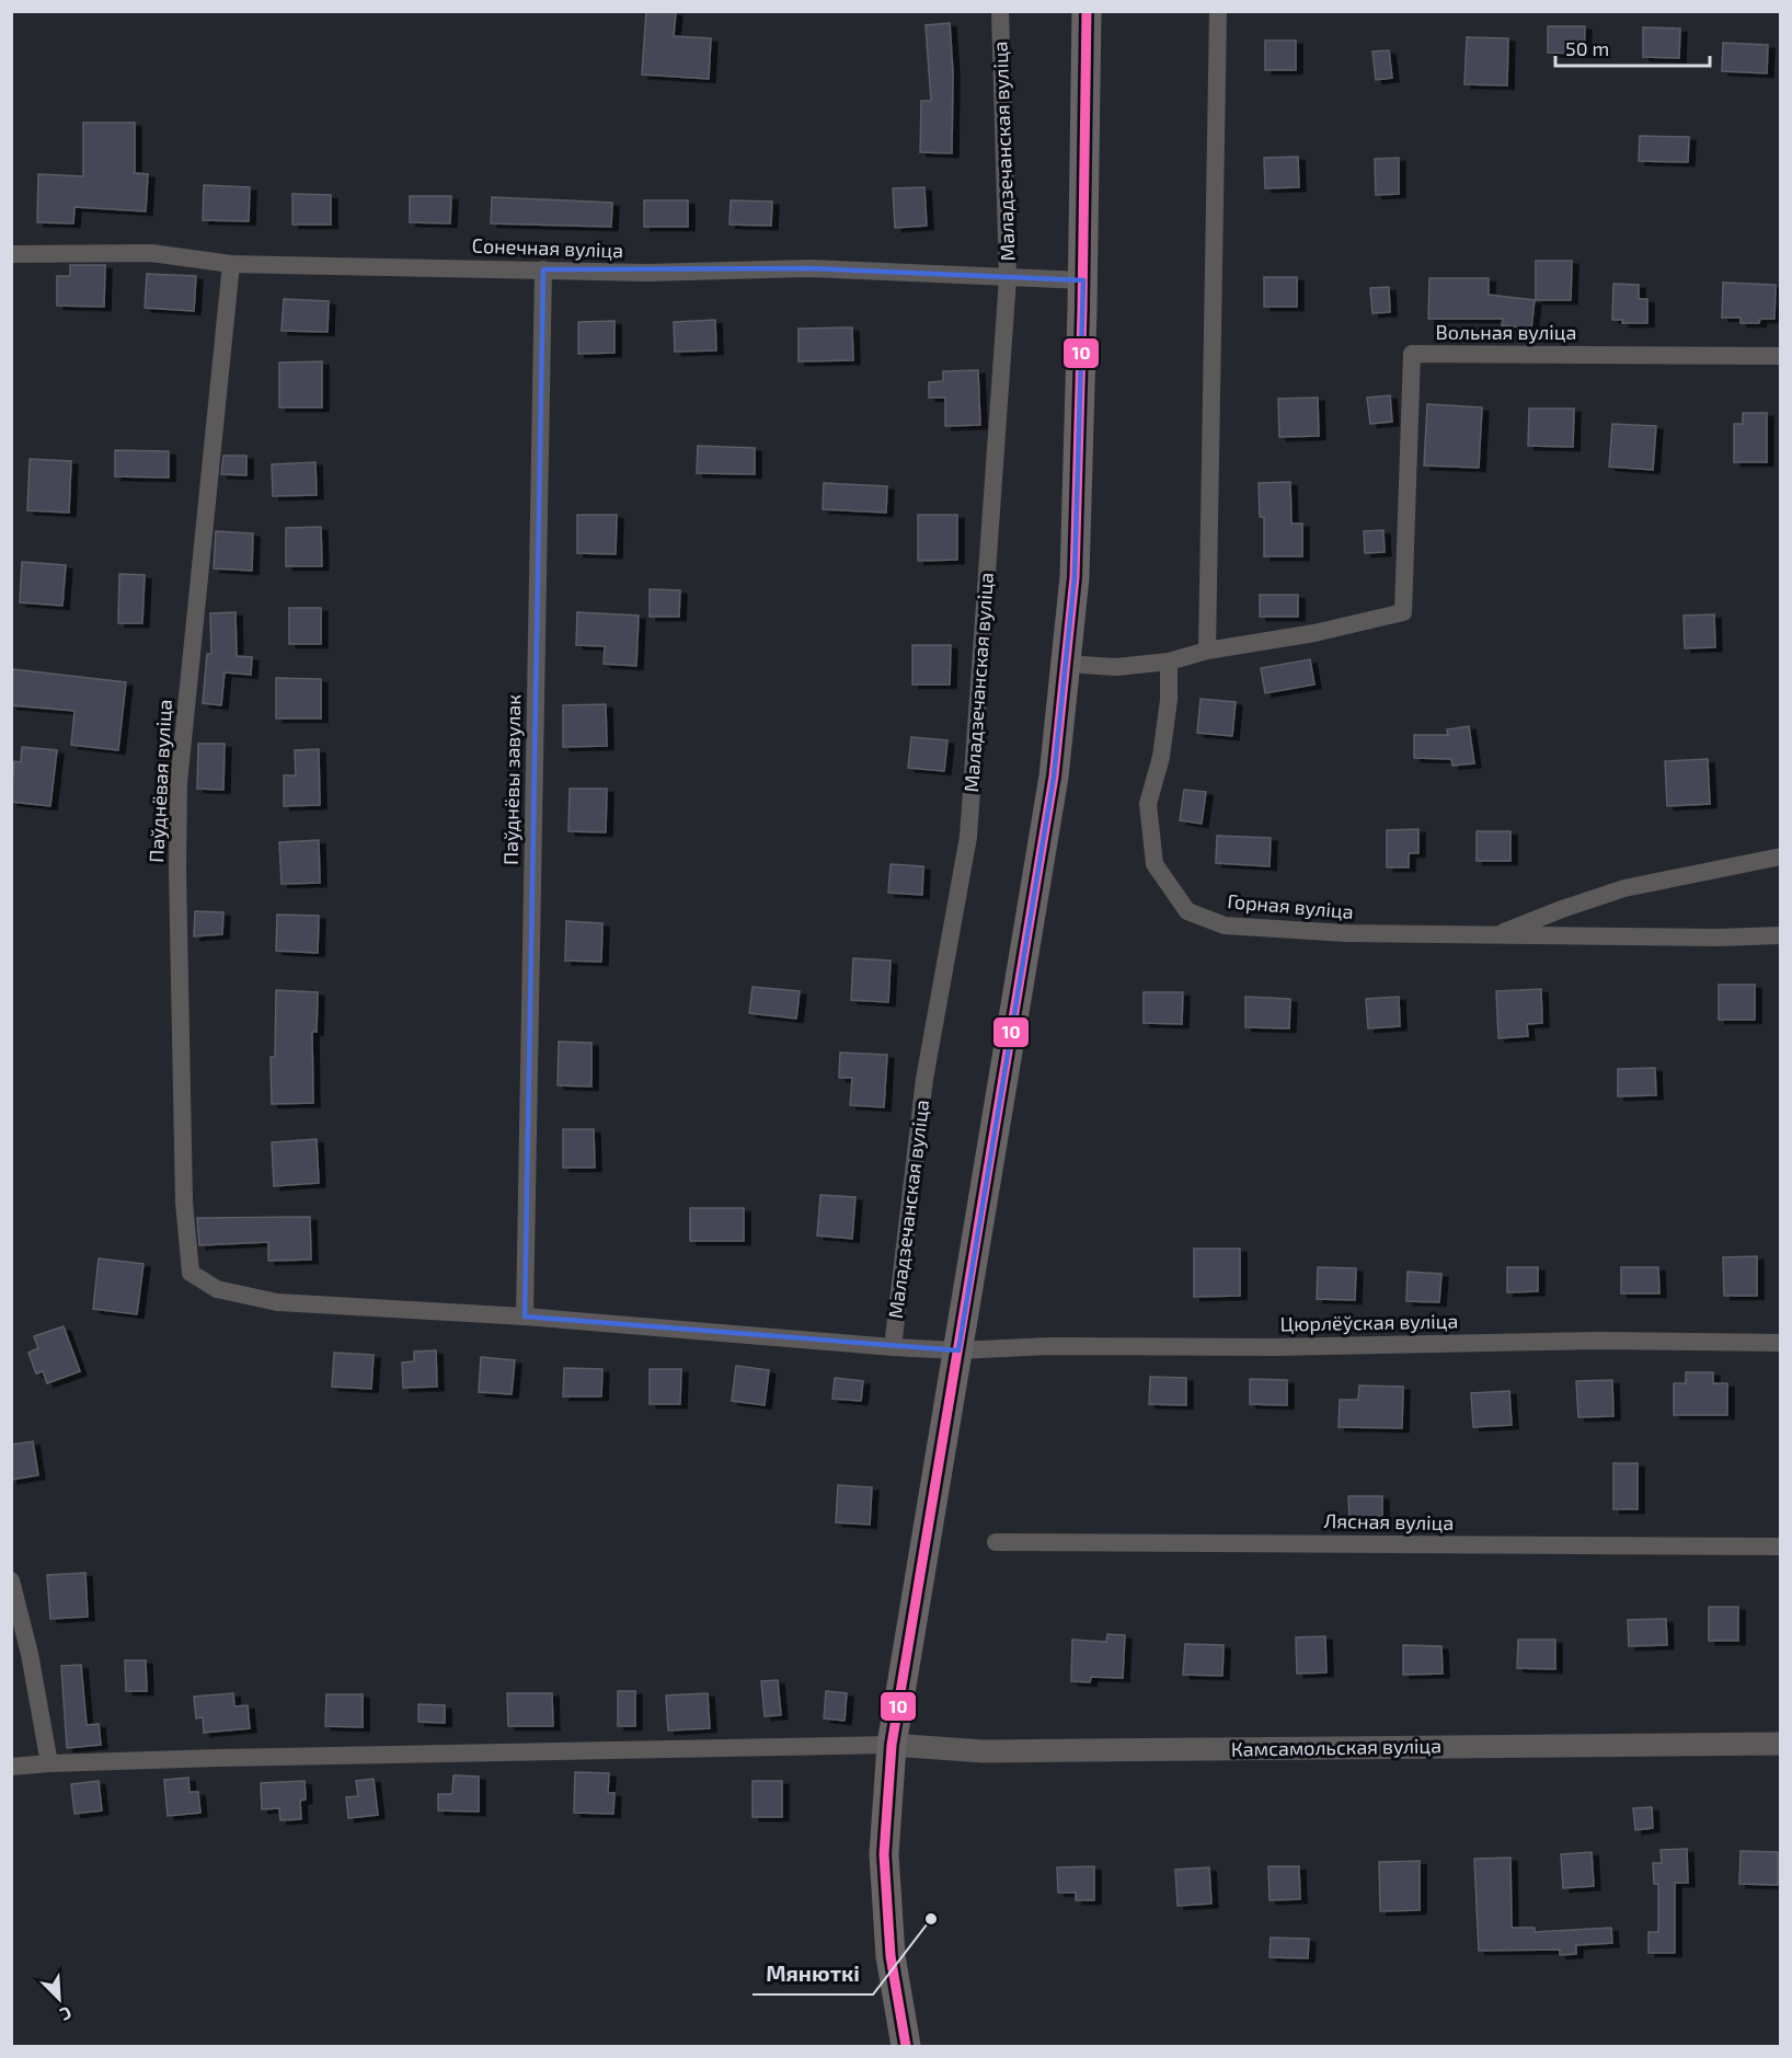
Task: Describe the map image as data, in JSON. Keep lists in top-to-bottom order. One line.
{"streets":{"street":["Маладзечанская вуліца","Сонечная вуліца","Вольная вуліца","Паўднёвы завулак","Паўднёвая вуліца","Горная вуліца","Цюрлёўская вуліца","Лясная вуліца","Камсамольская вуліца"]},"crossings":[["Маладзечанская вуліца","Сонечная вуліца"],["Маладзечанская вуліца","Цюрлёўская вуліца"],["Сонечная вуліца","Паўднёвы завулак"],["Сонечная вуліца","Паўднёвая вуліца"],["Паўднёвы завулак","Цюрлёўская вуліца"],["Паўднёвая вуліца","Цюрлёўская вуліца"]],"places":["Мянюткі"],"lines":["transit line 10"],"scale_bar":"50 m","north":"bottom right"}
